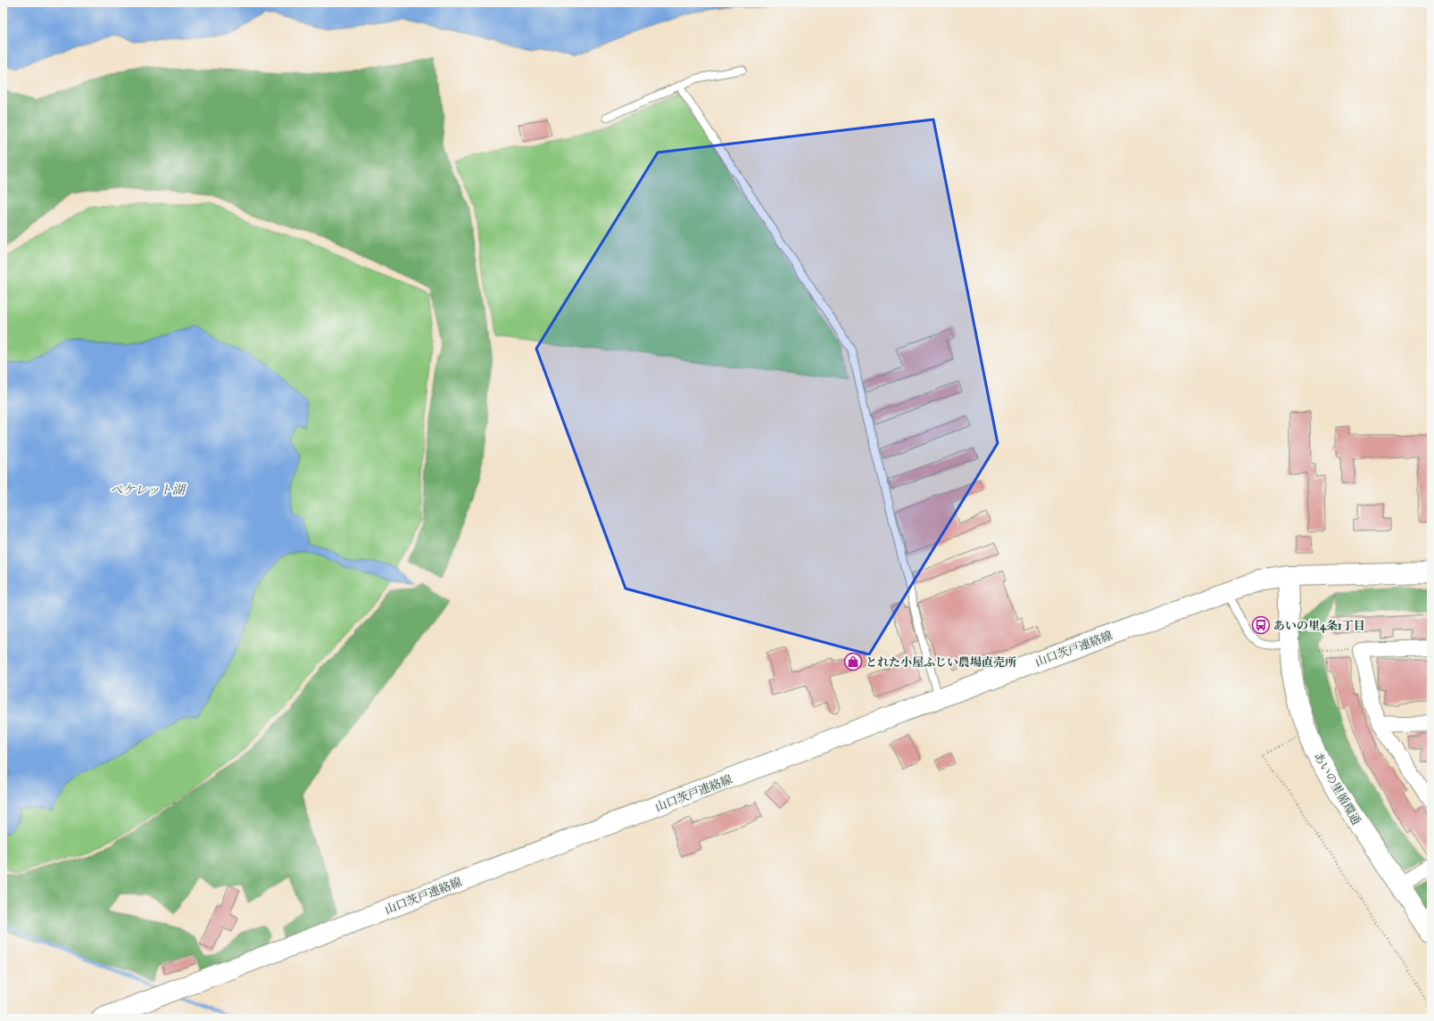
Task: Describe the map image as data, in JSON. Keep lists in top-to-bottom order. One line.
{"streets":{"street":["山口茨戸連絡線","あいの里循環通"]},"crossings":[["山口茨戸連絡線","あいの里循環通"]],"water":["ペケレット湖"],"places":{"bus stop":["あいの里4条1丁目"],"shop":["とれた小屋ふじい農場直売所"]}}
